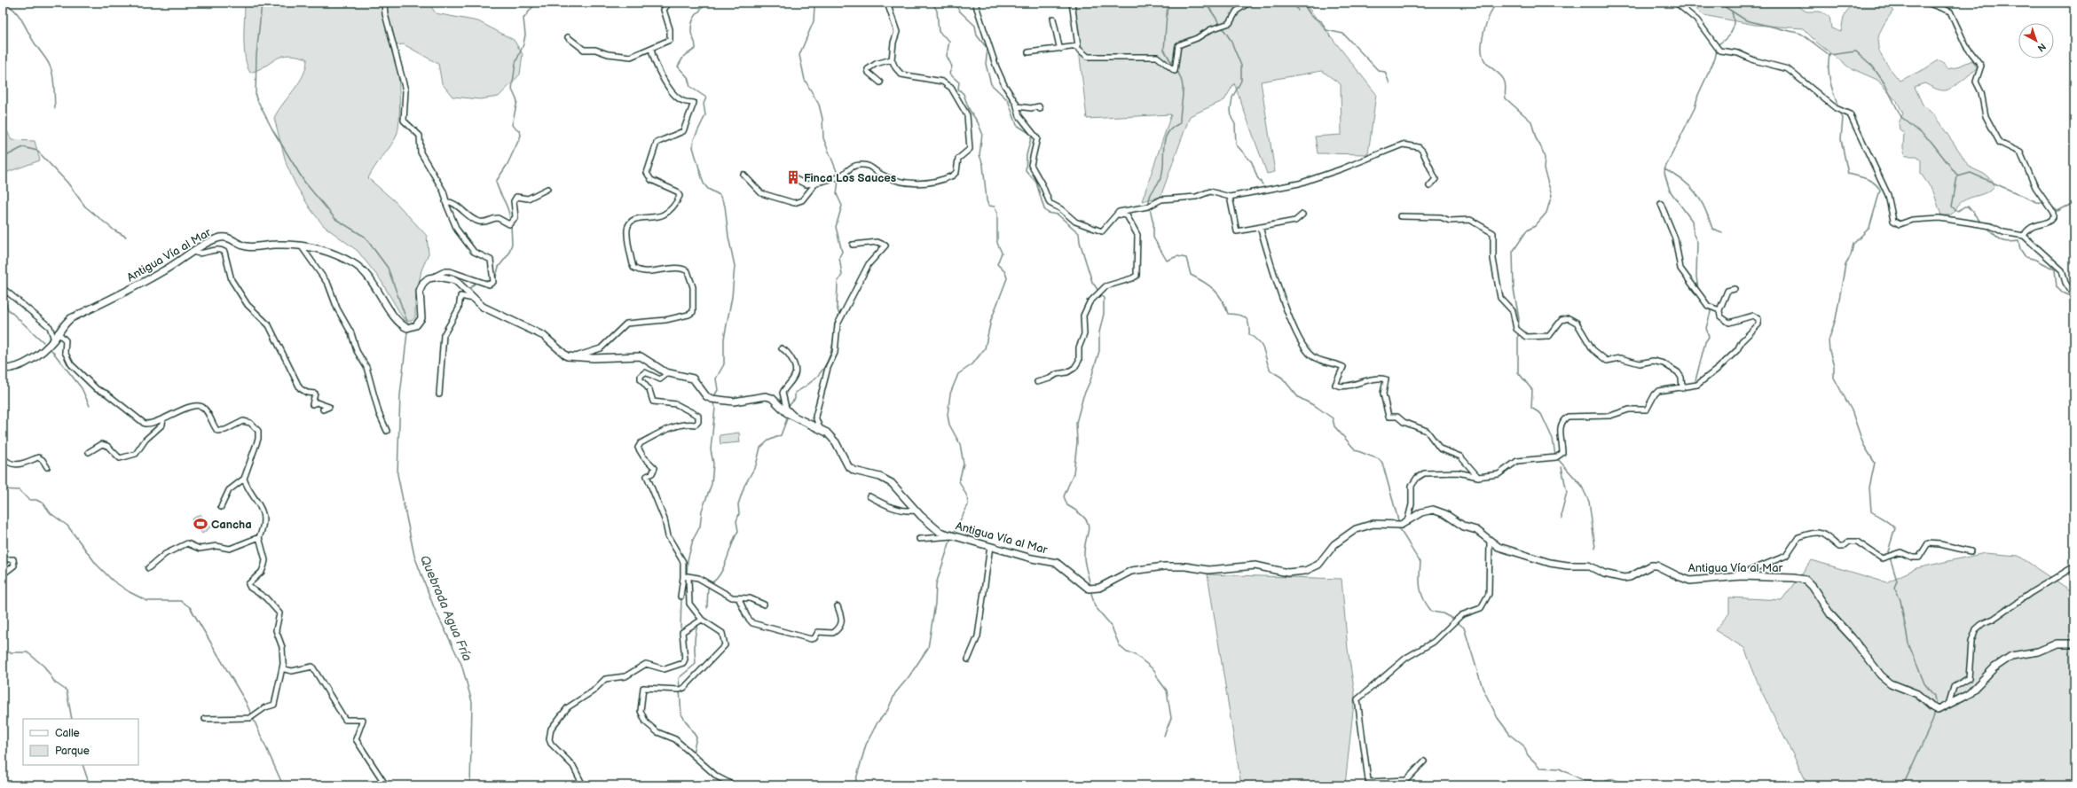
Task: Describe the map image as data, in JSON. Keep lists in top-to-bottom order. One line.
{"streets":{"main road":["Antigua Vía al Mar"]},"water":["Quebrada Agua Fría"],"places":{"building":["Finca Los Sauces"],"sports":["Cancha"]},"legend":["Calle","Parque"],"north":"bottom right"}
